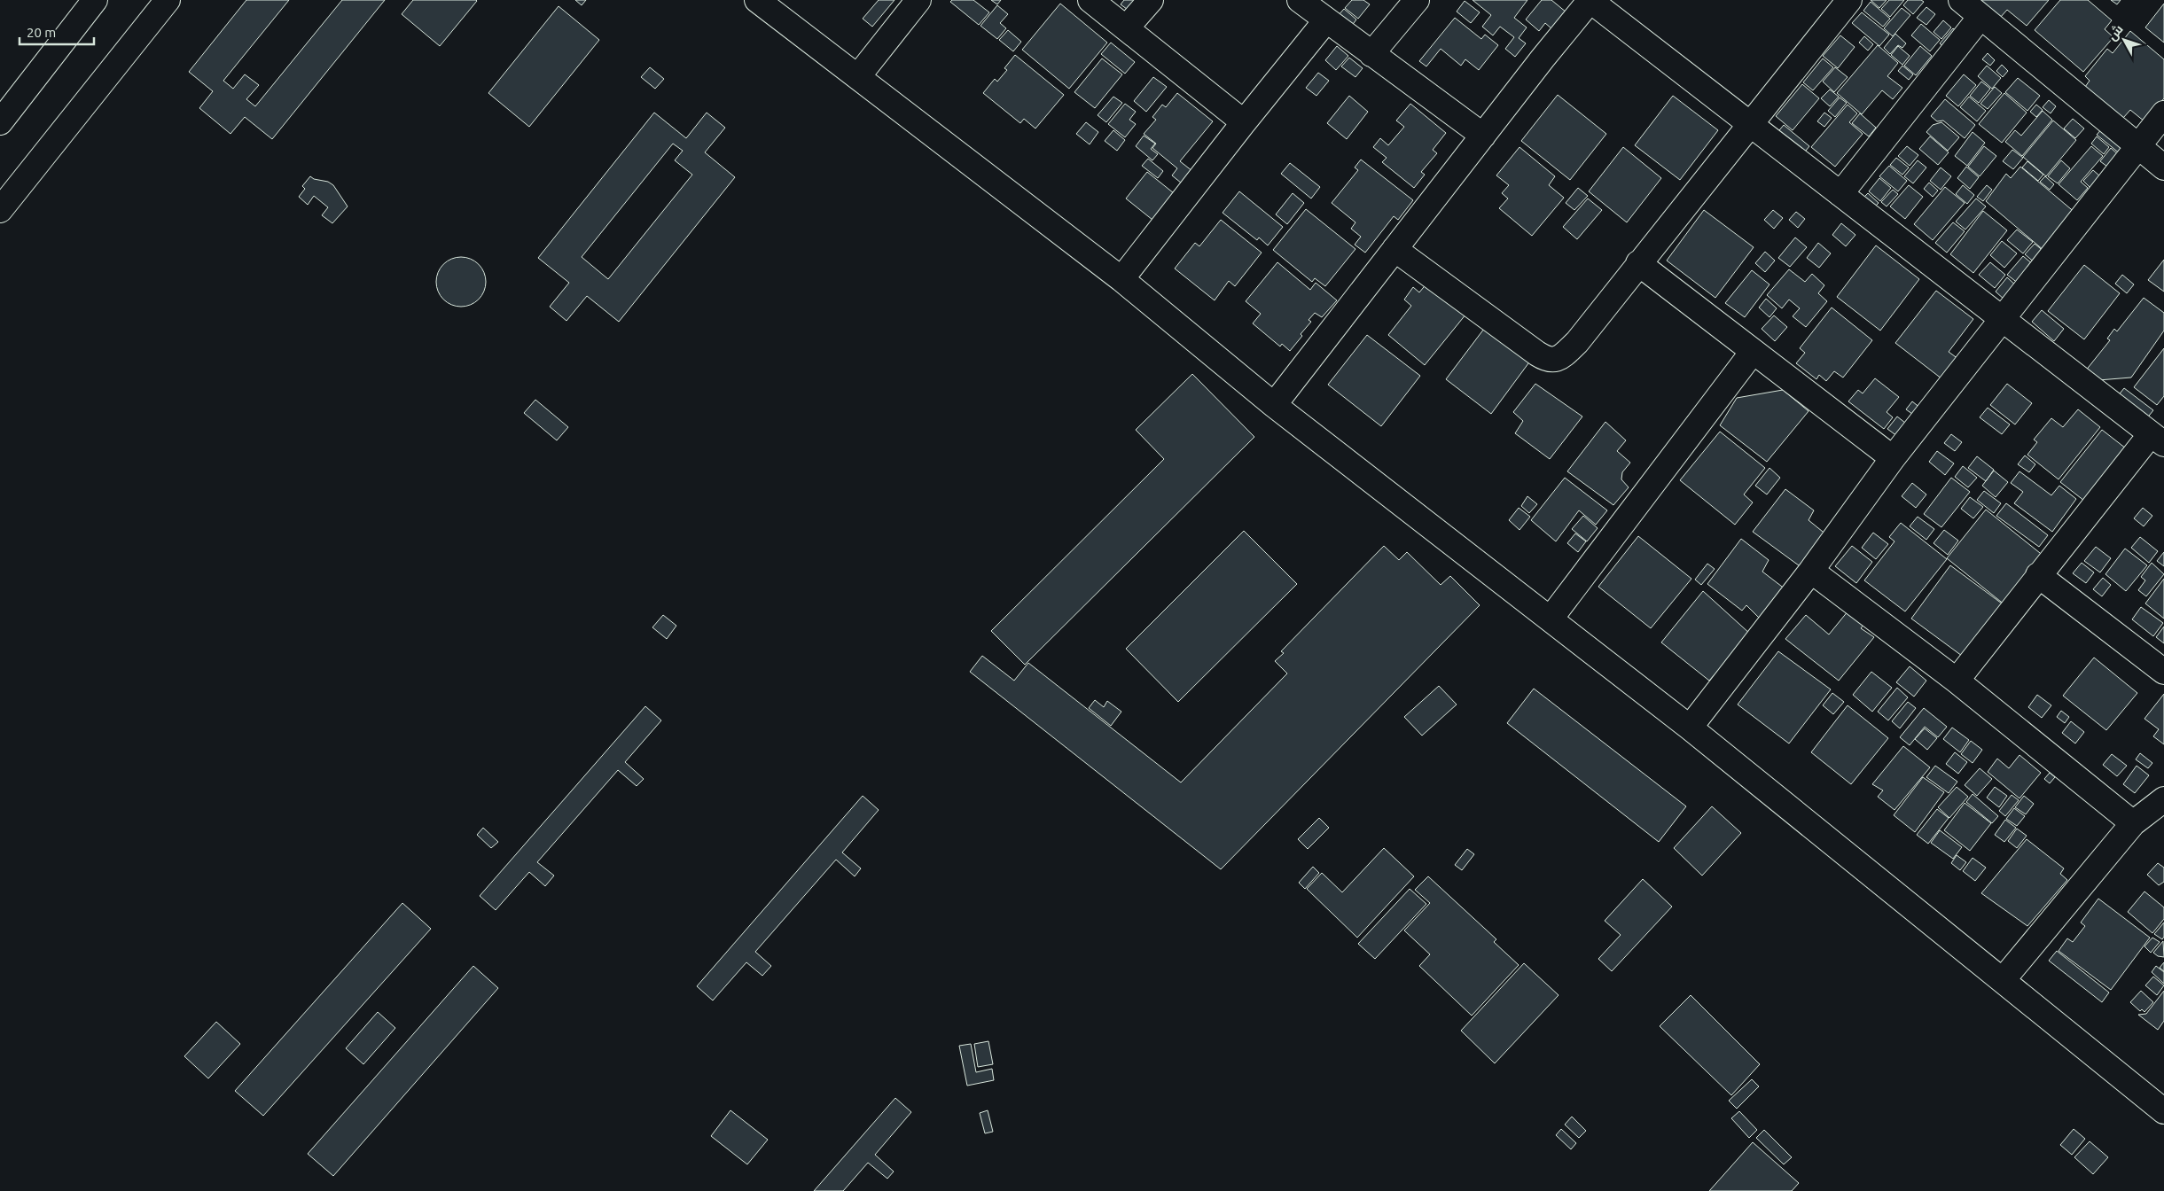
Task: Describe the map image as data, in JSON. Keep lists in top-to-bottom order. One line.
{"scale_bar":"20 m","north":"top left"}
